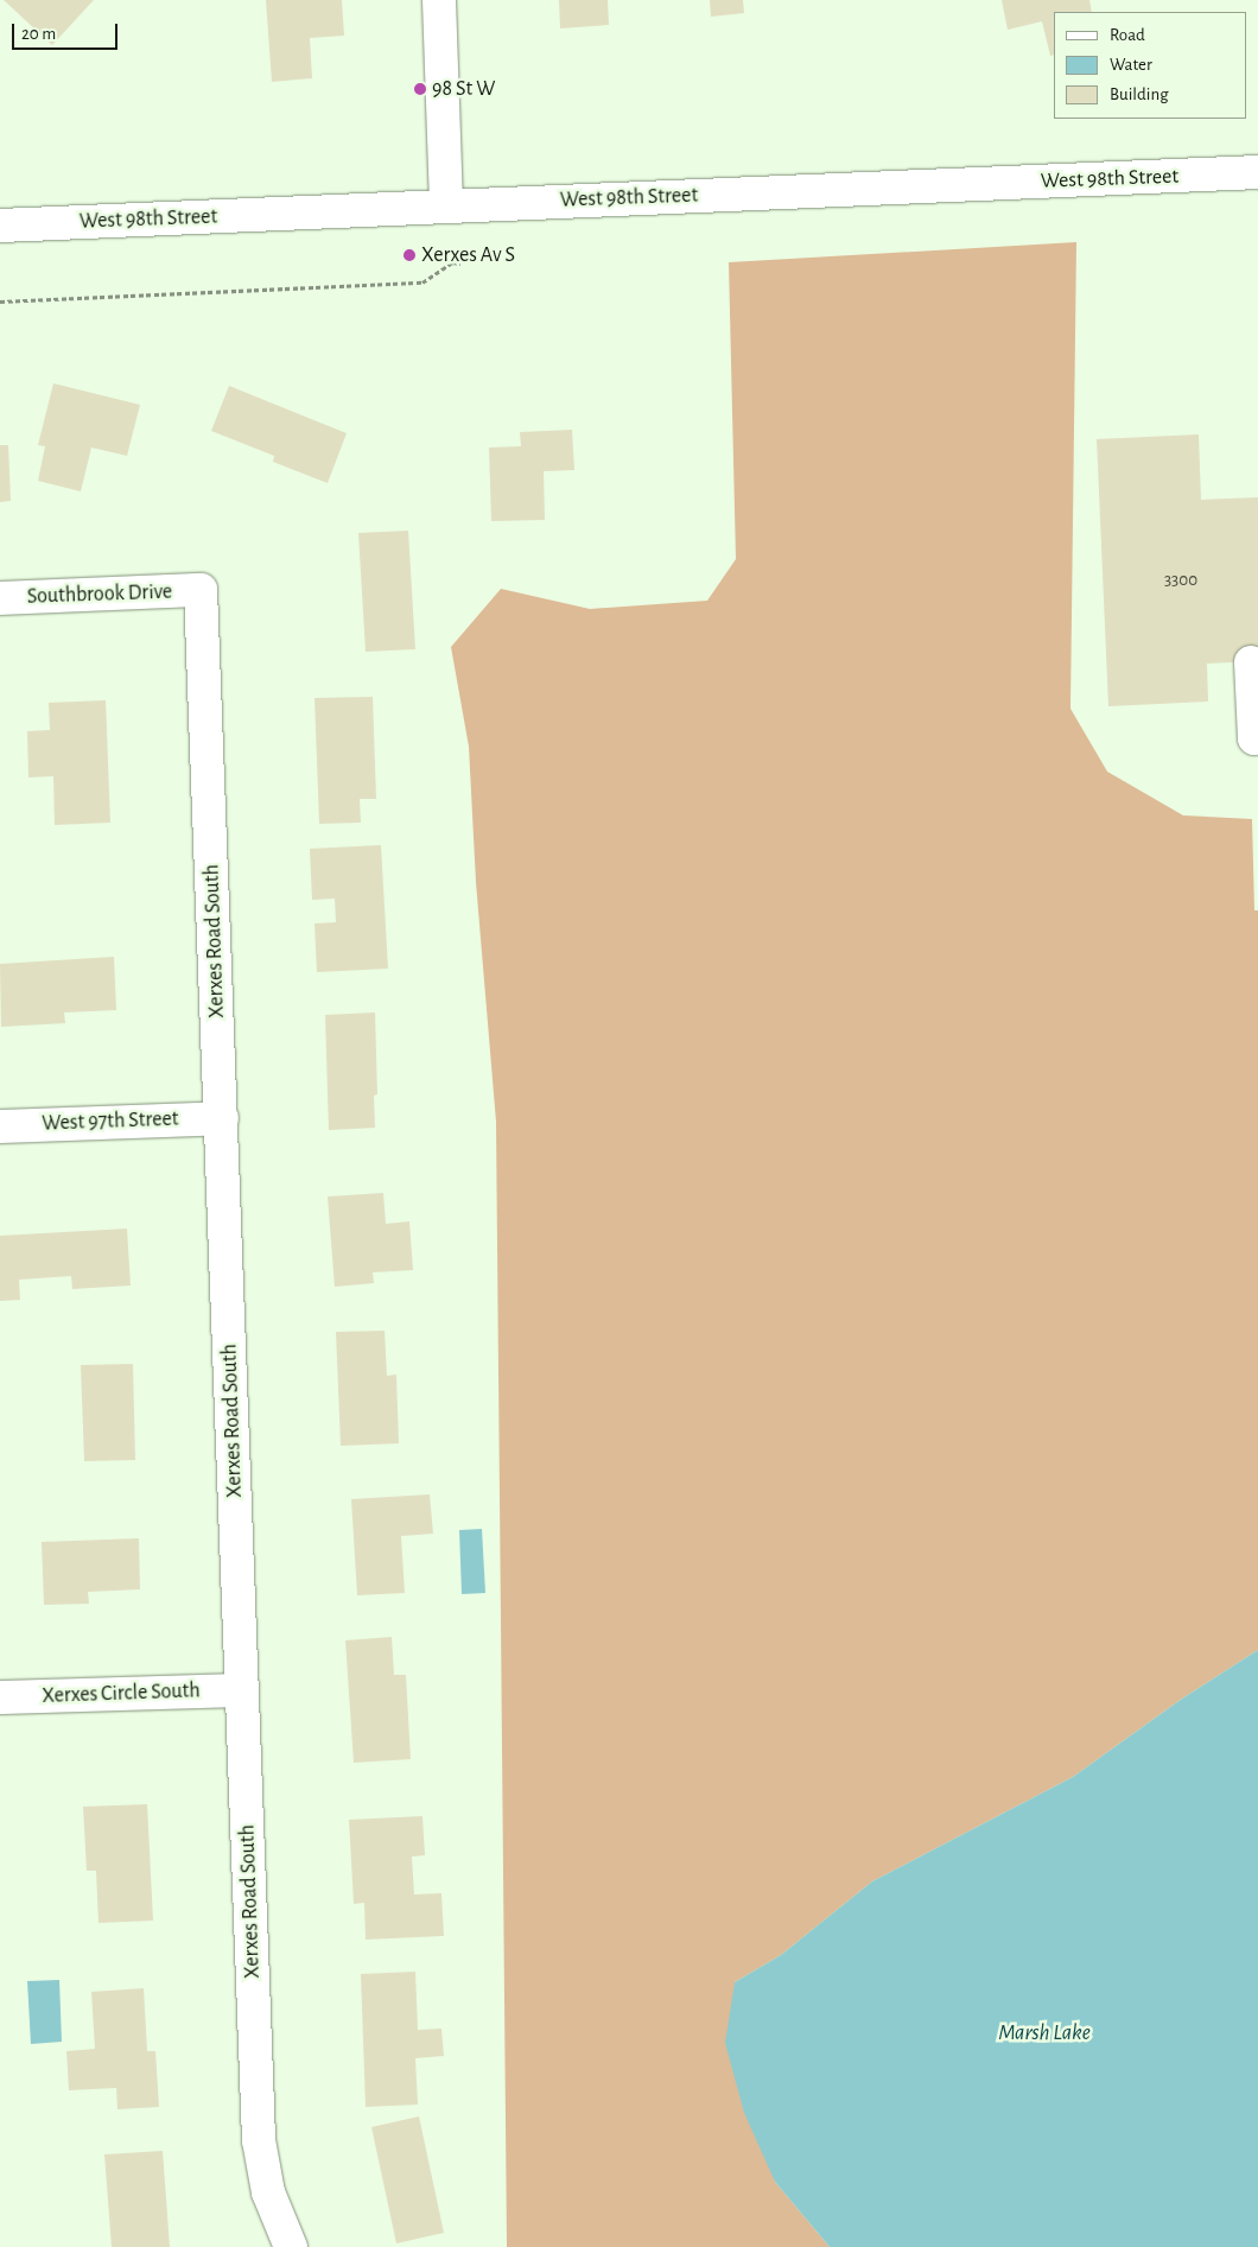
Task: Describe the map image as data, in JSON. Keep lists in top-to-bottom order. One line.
{"streets":{"street":["West 98th Street","Southbrook Drive","Xerxes Road South","West 97th Street","Xerxes Circle South"]},"crossings":[["Southbrook Drive","Xerxes Road South"],["Xerxes Road South","West 97th Street"],["Xerxes Road South","Xerxes Circle South"]],"water":["Marsh Lake"],"places":["98 St W","Xerxes Av S"],"house_numbers":["3300"],"legend":["Road","Water","Building"],"scale_bar":"20 m"}
